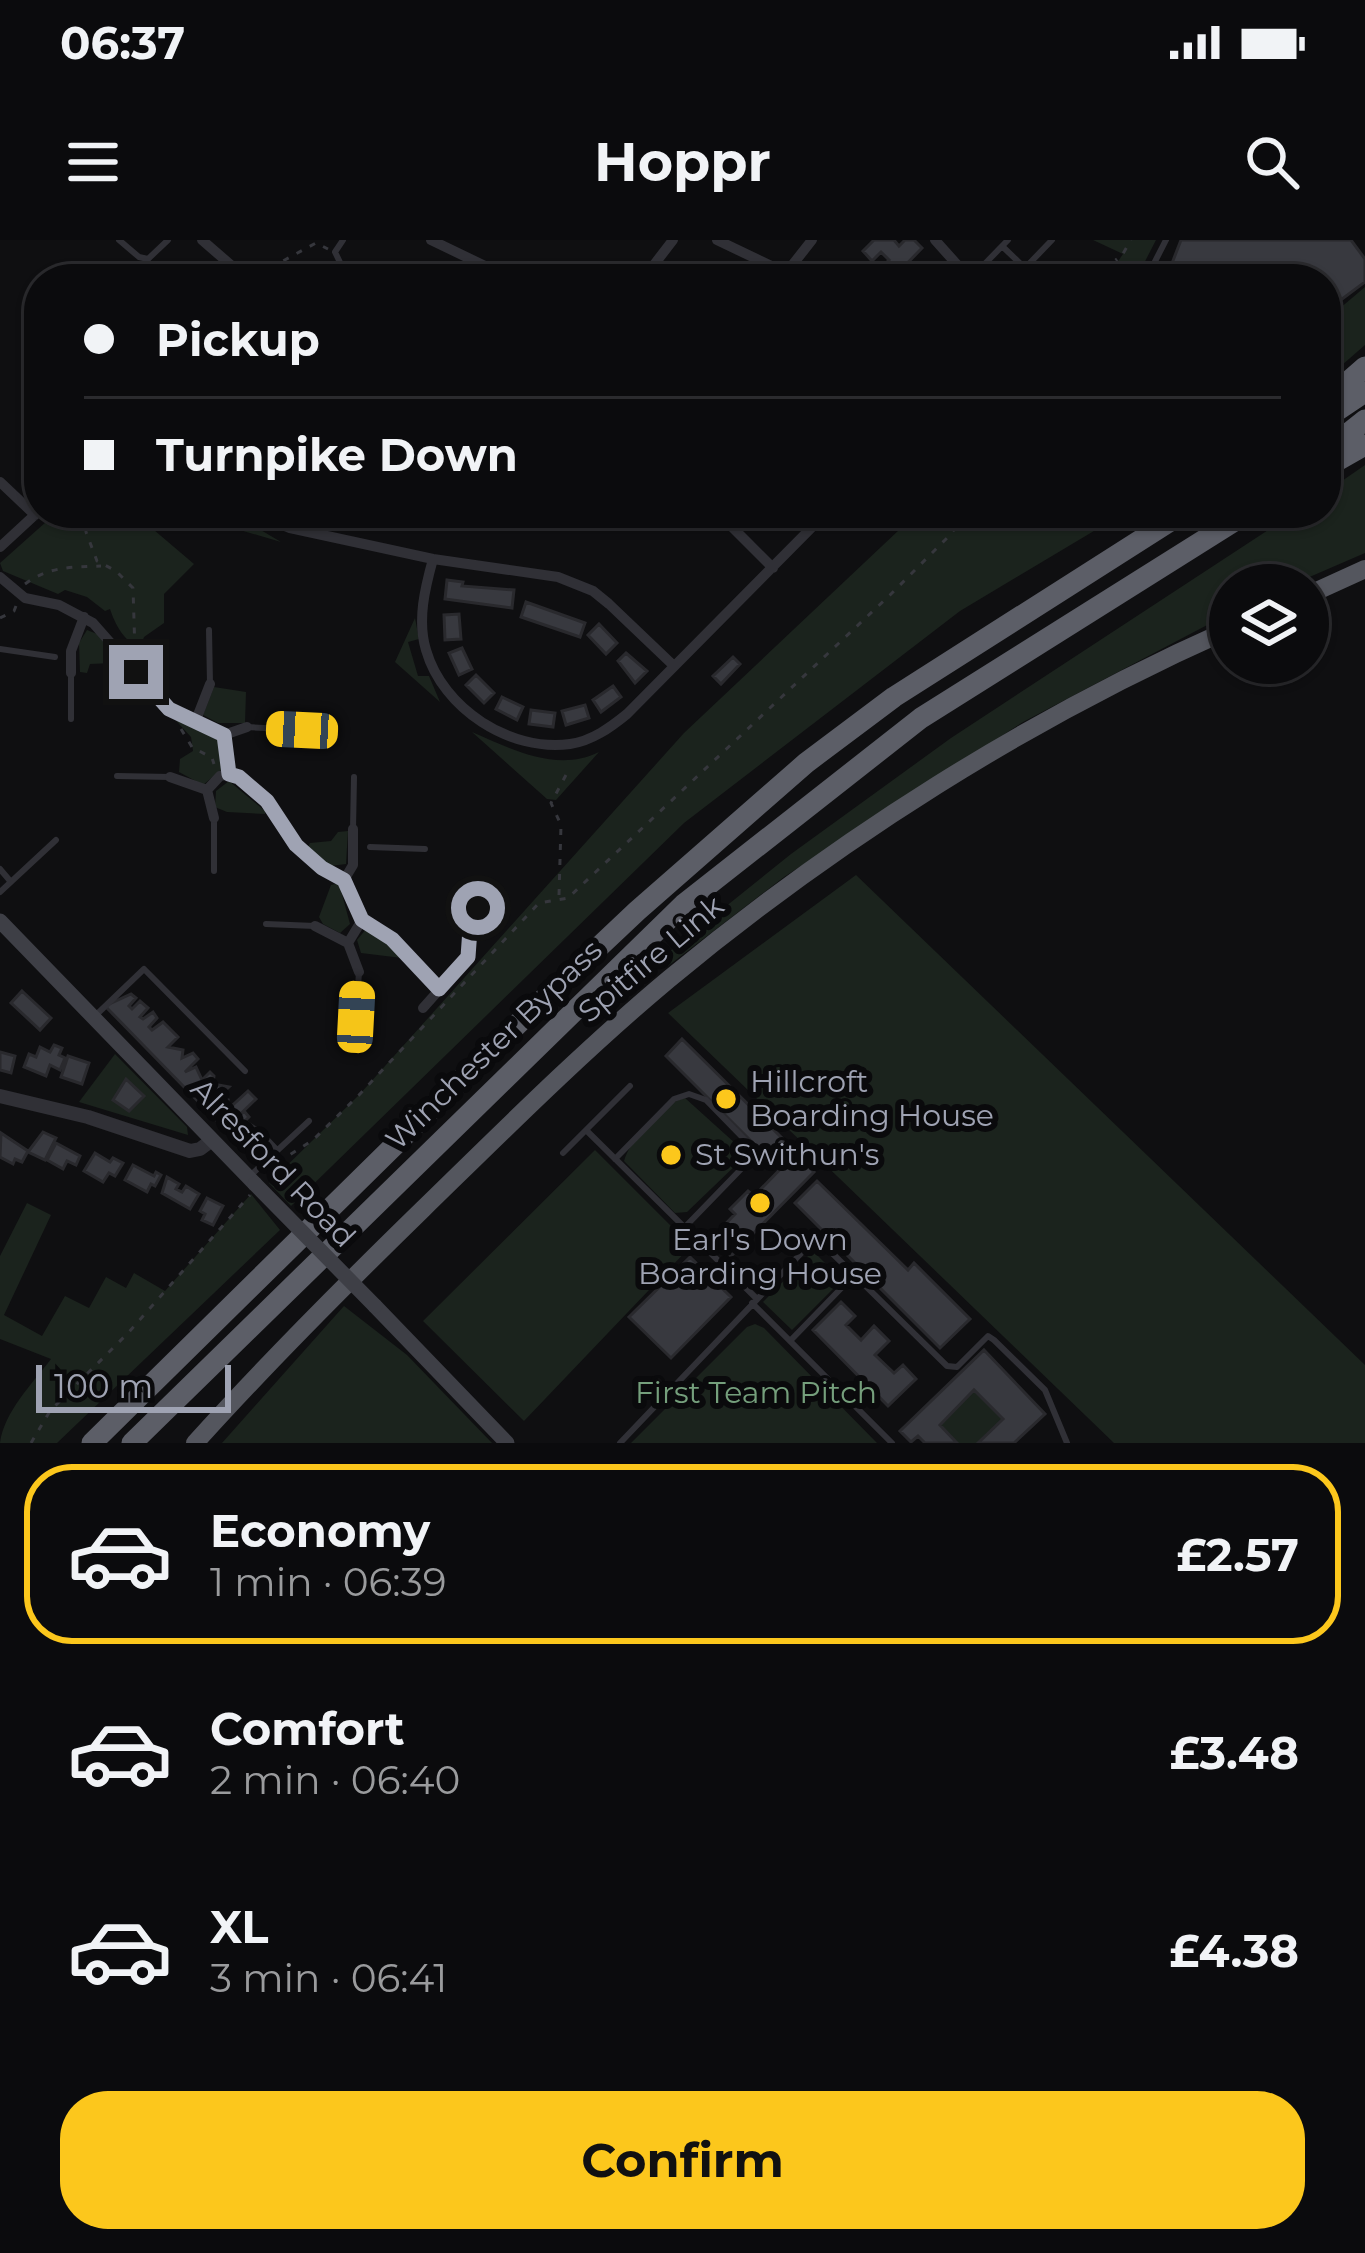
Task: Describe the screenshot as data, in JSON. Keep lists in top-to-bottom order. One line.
{"streets":{"highway":["Spitfire Link","Winchester Bypass"],"main road":["Alresford Road"]},"parks":["First Team Pitch"],"places":["Hillcroft Boarding House","St Swithun's","Earl's Down Boarding House"],"scale_bar":"100 m","page":{"status":"06:37","header":"Hoppr","banner":["Pickup","Turnpike Down"],"scale":"100 m","list":[{"name":"Economy","note":"1 min · 06:39","value":"£2.57"},{"name":"Comfort","note":"2 min · 06:40","value":"£3.48"},{"name":"XL","note":"3 min · 06:41","value":"£4.38"}],"buttons":"Confirm"}}
